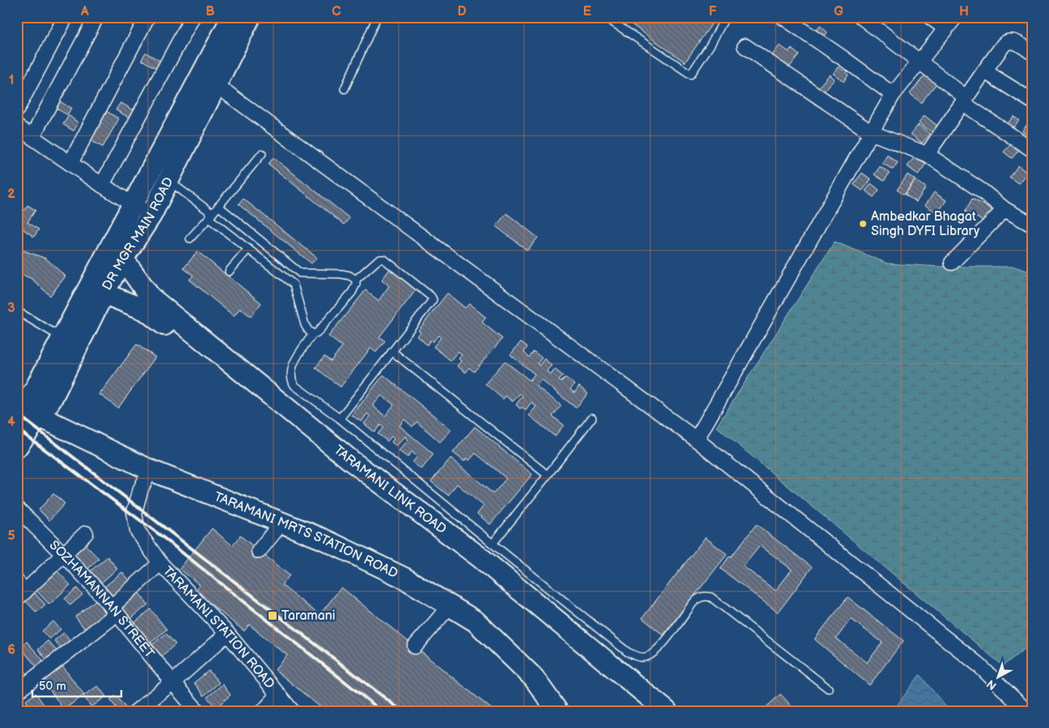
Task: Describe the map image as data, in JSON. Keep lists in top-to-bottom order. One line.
{"streets":{"street":["DR MGR MAIN ROAD","TARAMANI LINK ROAD","TARAMANI MRTS STATION ROAD","SOZHAMANNAN STREET","TARAMANI STATION ROAD"]},"crossings":[["DR MGR MAIN ROAD","TARAMANI LINK ROAD"],["DR MGR MAIN ROAD","TARAMANI MRTS STATION ROAD"],["TARAMANI MRTS STATION ROAD","TARAMANI STATION ROAD"]],"places":{"other":["Ambedkar Bhagat Singh DYFI Library"],"transit":["Taramani"]},"scale_bar":"50 m","north":"bottom left","grid":{"columns":["A","B","C","D","E","F","G","H"],"rows":["1","2","3","4","5","6"]}}
